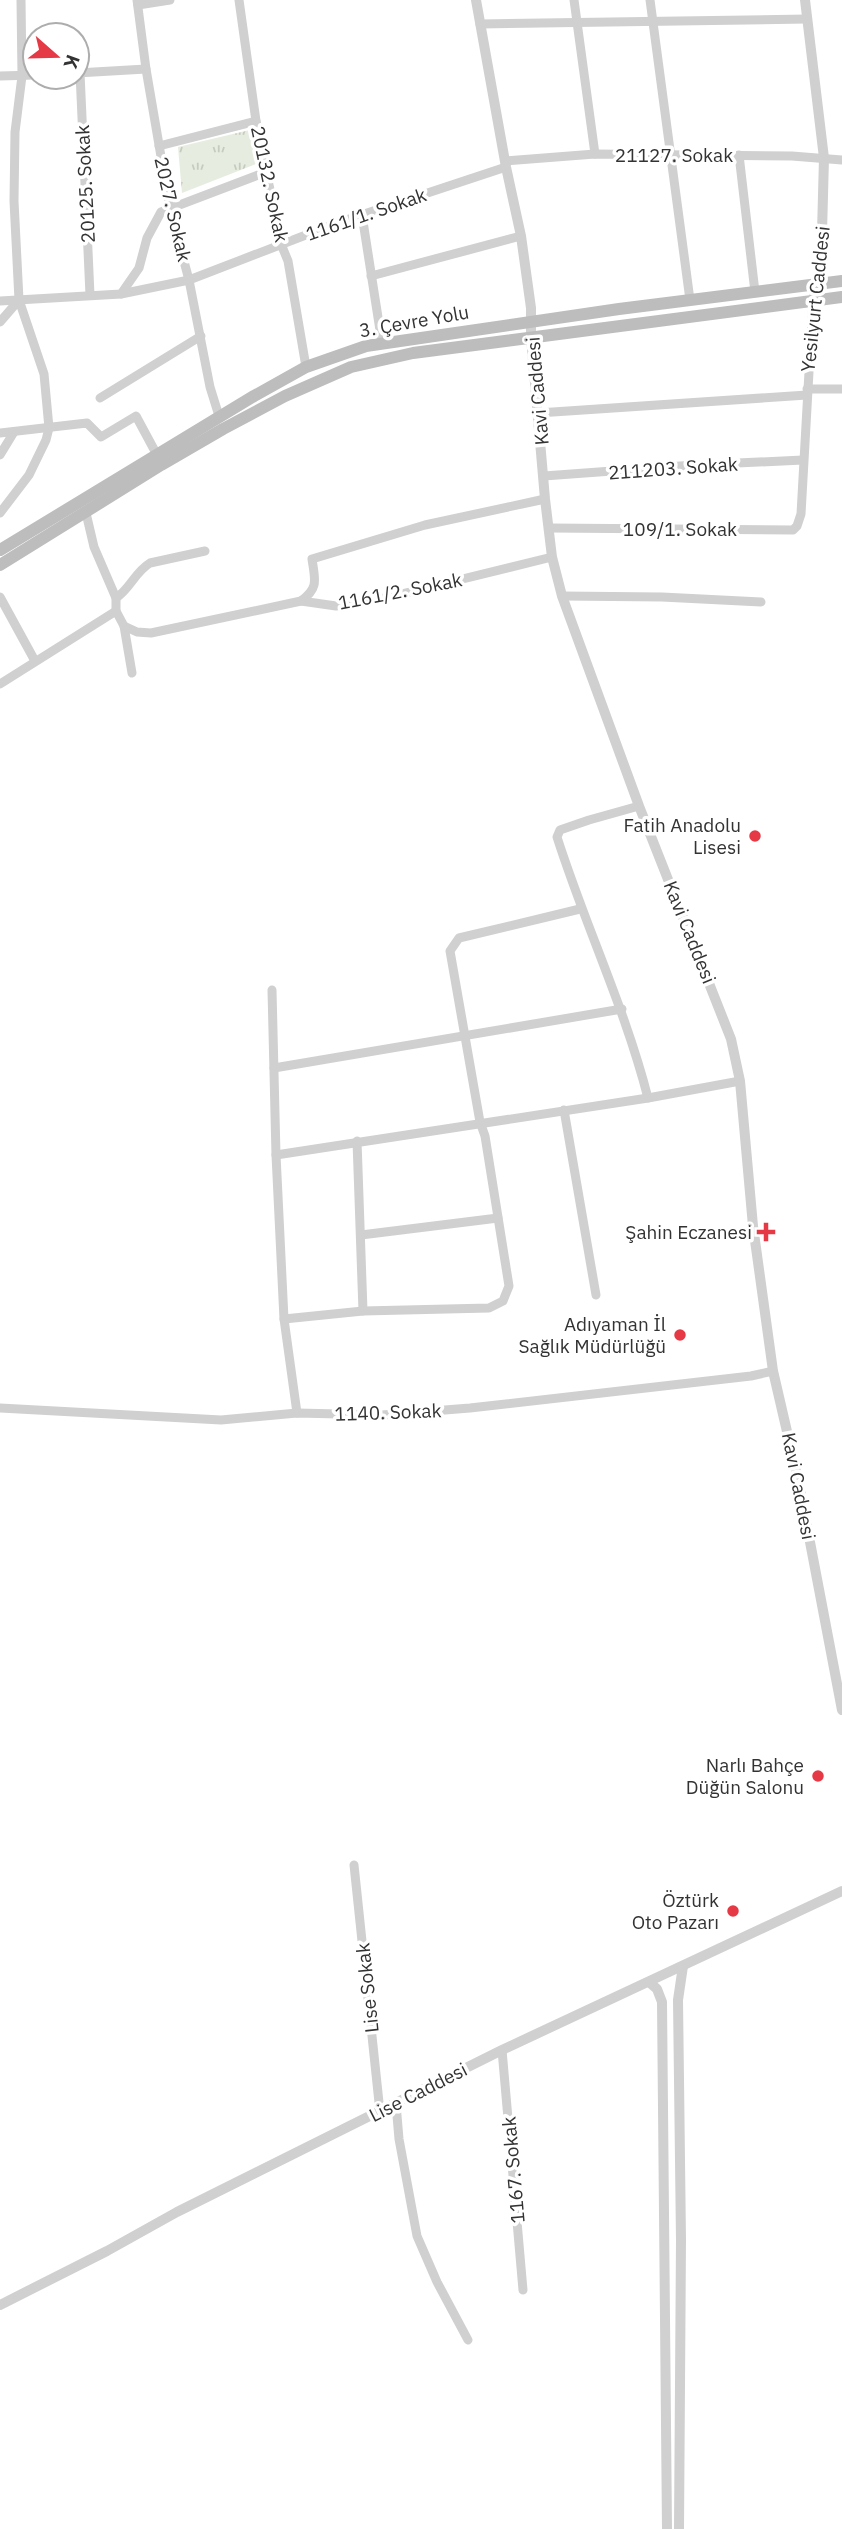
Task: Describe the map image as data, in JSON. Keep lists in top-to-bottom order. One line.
{"streets":{"main road":["3. Çevre Yolu"],"street":["21127. Sokak","20125. Sokak","20132. Sokak","2027. Sokak","1161/1. Sokak","Yesilyurt Caddesi","Kavi Caddesi","211203. Sokak","109/1. Sokak","1161/2. Sokak","1140. Sokak","Lise Sokak","Lise Caddesi","1167. Sokak"]},"crossings":[["21127. Sokak","1161/1. Sokak"],["21127. Sokak","Yesilyurt Caddesi"],["21127. Sokak","Kavi Caddesi"],["20125. Sokak","1161/1. Sokak"],["20132. Sokak","1161/1. Sokak"],["20132. Sokak","3. Çevre Yolu"],["2027. Sokak","1161/1. Sokak"],["2027. Sokak","3. Çevre Yolu"],["1161/1. Sokak","Kavi Caddesi"],["Yesilyurt Caddesi","3. Çevre Yolu"],["Yesilyurt Caddesi","211203. Sokak"],["Yesilyurt Caddesi","109/1. Sokak"],["3. Çevre Yolu","Kavi Caddesi"],["Kavi Caddesi","211203. Sokak"],["Kavi Caddesi","109/1. Sokak"],["Kavi Caddesi","1161/2. Sokak"],["Kavi Caddesi","1140. Sokak"],["Lise Sokak","Lise Caddesi"],["Lise Caddesi","1167. Sokak"]],"places":{"other":["Fatih Anadolu Lisesi","Adıyaman İl Sağlık Müdürlüğü","Narlı Bahçe Düğün Salonu","Öztürk Oto Pazarı"],"health":["Şahin Eczanesi"]},"north":"right"}
